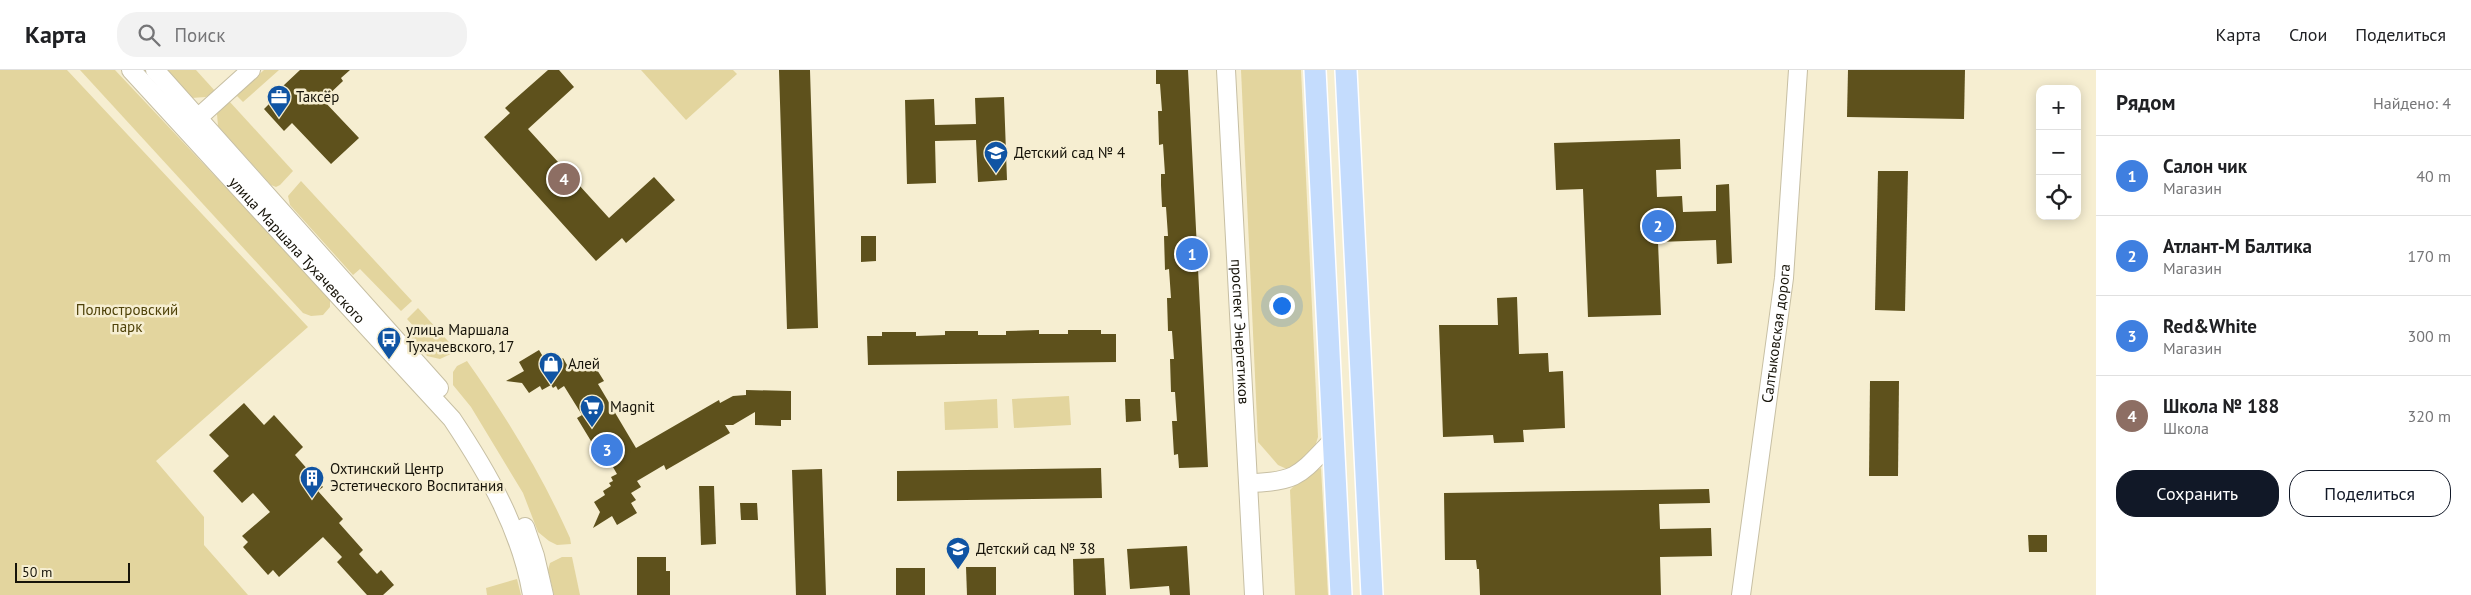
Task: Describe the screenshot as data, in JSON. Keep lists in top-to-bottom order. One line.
{"streets":{"street":["улица Маршала Тухачевского","проспект Энергетиков","Салтыковская дорога"]},"parks":["Полюстровский парк"],"places":{"office":["Таксёр"],"school or university":["Детский сад № 4","Детский сад № 38"],"bus stop":["улица Маршала Тухачевского, 17"],"shop":["Алей"],"supermarket":["Magnit"],"building":["Охтинский Центр Эстетического Воспитания"]},"scale_bar":"50 m","page":{"header":"Карта","search":"Поиск","nav":["Карта","Слои","Поделиться"],"heading":["Рядом","Найдено: 4"],"map_buttons":["+","−"],"list":[{"mark":"1","name":"Салон чик","note":"Магазин","value":"40 m"},{"mark":"2","name":"Атлант-М Балтика","note":"Магазин","value":"170 m"},{"mark":"3","name":"Red&White","note":"Магазин","value":"300 m"},{"mark":"4","name":"Школа № 188","note":"Школа","value":"320 m"}],"pins":["4","2","1","3"],"buttons":["Сохранить","Поделиться"],"scale":"50 m"}}
